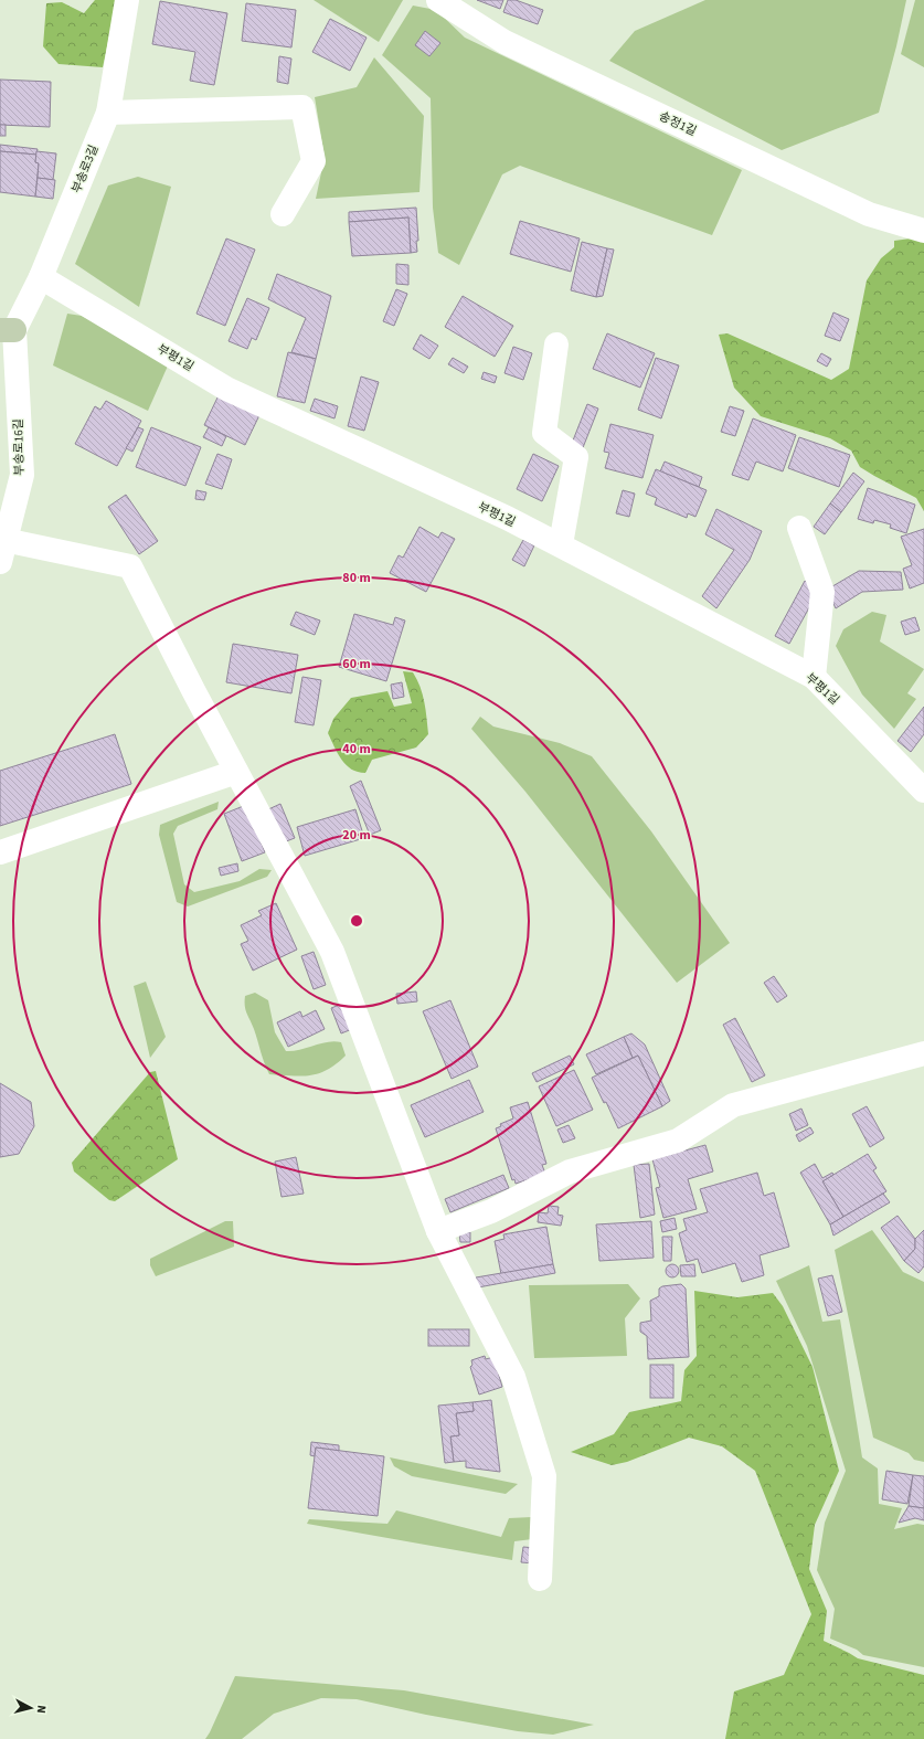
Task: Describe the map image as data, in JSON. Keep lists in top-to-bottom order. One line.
{"streets":{"street":["송정1길","부송로3길","부평1길","부송로16길"]},"crossings":[["부송로3길","부평1길"],["부송로3길","부송로16길"]],"north":"right","rings":["80 m","60 m","40 m","20 m"]}
